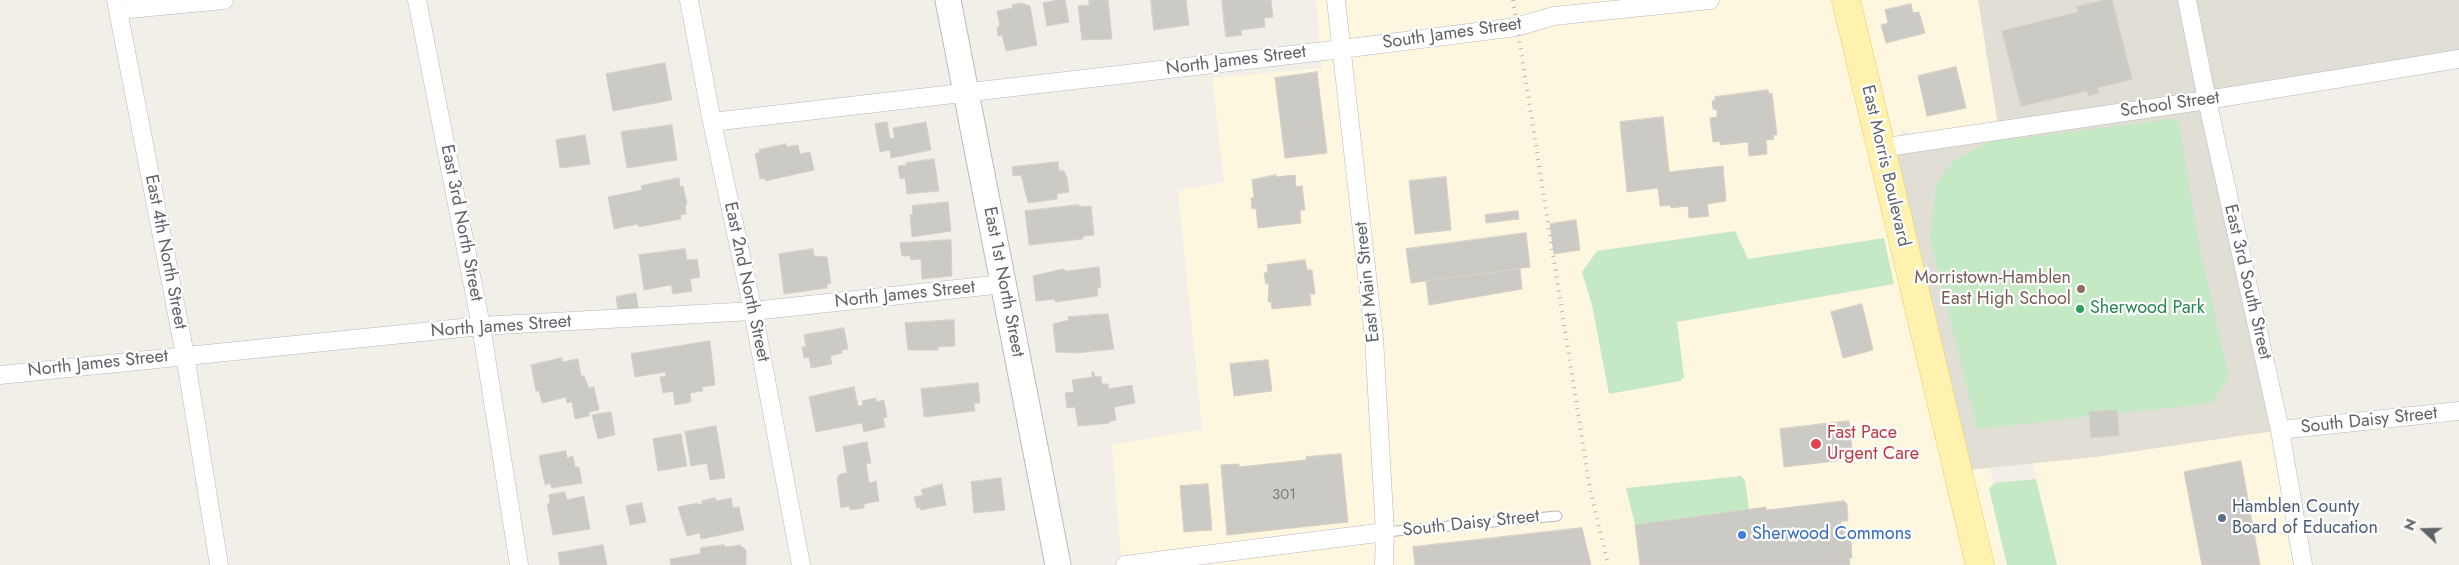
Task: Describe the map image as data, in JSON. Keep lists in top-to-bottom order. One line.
{"streets":{"main road":["East Morris Boulevard","East 1st North Street"],"street":["South James Street","North James Street","School Street","East 3rd North Street","East 4th North Street","East 2nd North Street","East Main Street","East 3rd South Street","South Daisy Street"]},"crossings":[["South James Street","North James Street"],["South James Street","East Main Street"],["North James Street","East 3rd North Street"],["North James Street","East 4th North Street"],["North James Street","East 2nd North Street"],["North James Street","East 1st North Street"],["North James Street","East Main Street"],["School Street","East Morris Boulevard"],["School Street","East 3rd South Street"],["East Main Street","South Daisy Street"],["East 3rd South Street","South Daisy Street"]],"places":["Morristown-Hamblen East High School","Sherwood Park","Fast Pace Urgent Care","Hamblen County Board of Education","Sherwood Commons"],"house_numbers":["301"],"north":"left"}
